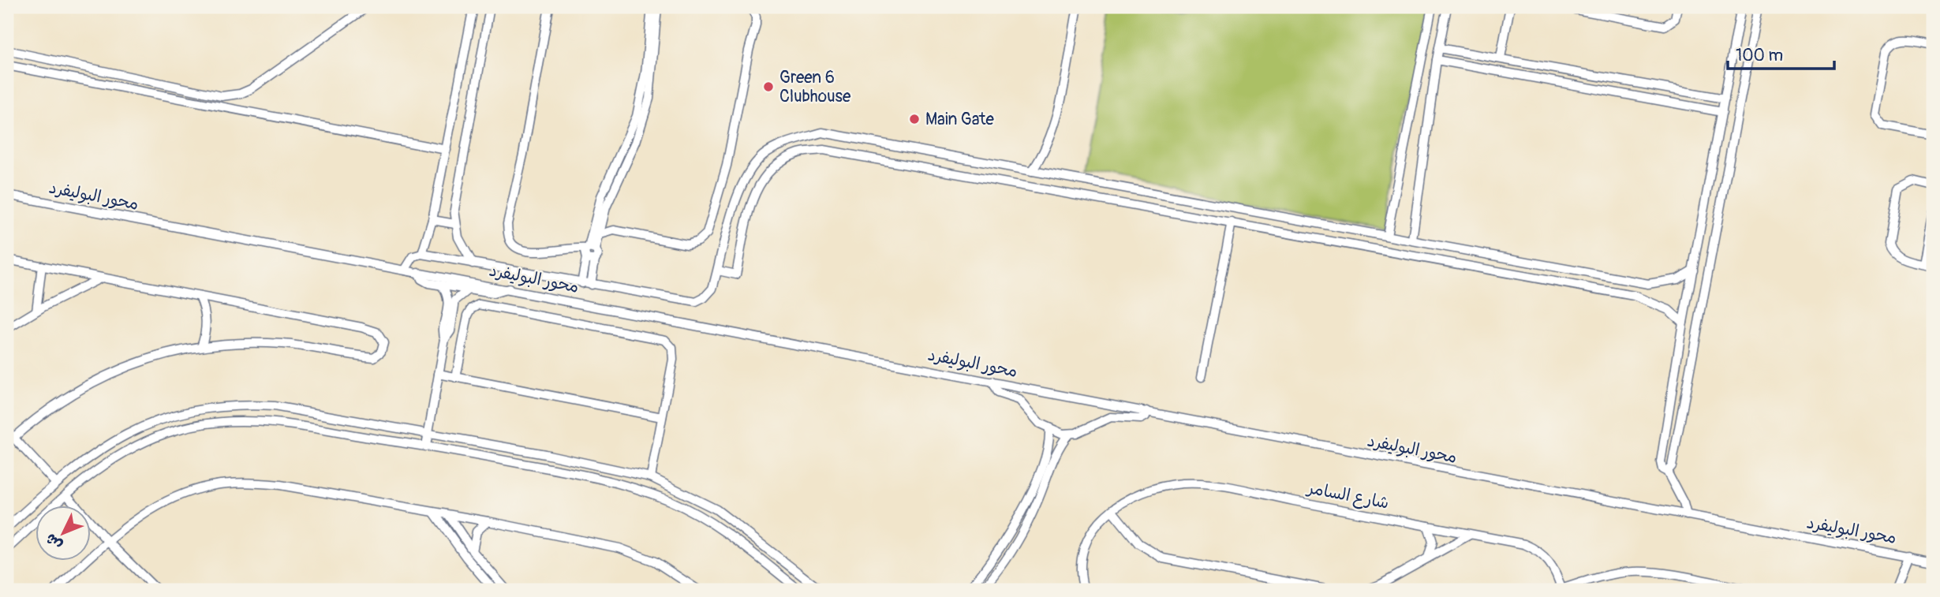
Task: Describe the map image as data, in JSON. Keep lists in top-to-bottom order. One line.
{"streets":{"street":["محور البوليفرد","شارع السامر"]},"places":["Green 6 Clubhouse","Main Gate"],"scale_bar":"100 m","north":"bottom left"}
